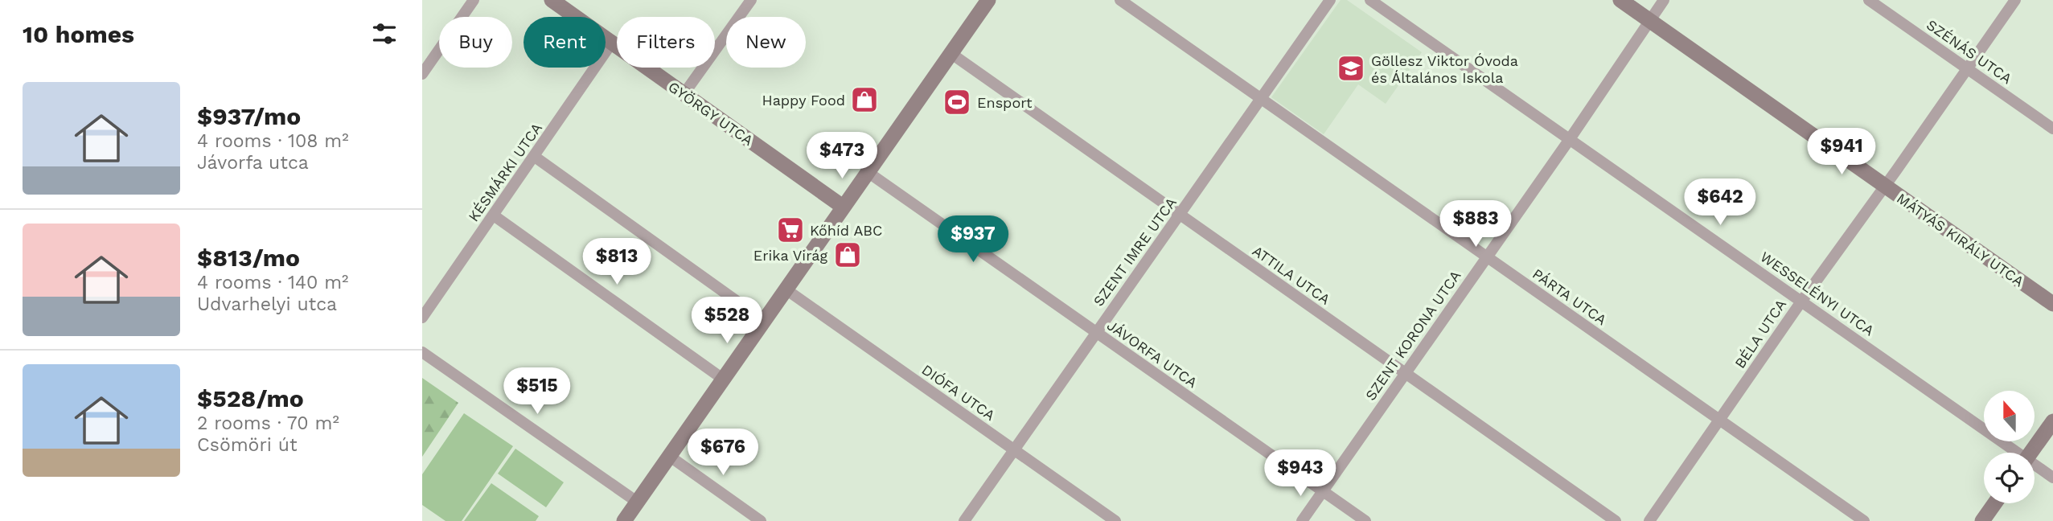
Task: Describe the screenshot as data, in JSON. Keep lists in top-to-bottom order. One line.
{"streets":{"street":["SZÉNÁS UTCA","GYÖRGY UTCA","KÉSMÁRKI UTCA","MÁTYÁS KIRÁLY UTCA","SZENT IMRE UTCA","ATTILA UTCA","WESSELÉNYI UTCA","PÁRTA UTCA","BÉLA UTCA","SZENT KORONA UTCA","JÁVORFA UTCA","DIÓFA UTCA"]},"crossings":[["SZÉNÁS UTCA","BÉLA UTCA"],["GYÖRGY UTCA","KÉSMÁRKI UTCA"],["MÁTYÁS KIRÁLY UTCA","BÉLA UTCA"],["MÁTYÁS KIRÁLY UTCA","SZENT KORONA UTCA"],["SZENT IMRE UTCA","ATTILA UTCA"],["SZENT IMRE UTCA","PÁRTA UTCA"],["SZENT IMRE UTCA","JÁVORFA UTCA"],["SZENT IMRE UTCA","DIÓFA UTCA"],["ATTILA UTCA","SZENT KORONA UTCA"],["WESSELÉNYI UTCA","BÉLA UTCA"],["WESSELÉNYI UTCA","SZENT KORONA UTCA"],["PÁRTA UTCA","BÉLA UTCA"],["PÁRTA UTCA","SZENT KORONA UTCA"],["SZENT KORONA UTCA","JÁVORFA UTCA"]],"places":{"school or university":["Göllesz Viktor Óvoda és Általános Iskola"],"shop":["Happy Food","Erika Virág"],"sports":["Ensport"],"supermarket":["Kőhíd ABC"]},"north":"top","page":{"heading":"10 homes","chip":["Buy","Rent","Filters","New"],"list":[{"name":"$937/mo","note":"4 rooms · 108 m² · Jávorfa utca"},{"name":"$813/mo","note":"4 rooms · 140 m² · Udvarhelyi utca"},{"name":"$528/mo","note":"2 rooms · 70 m² · Csömöri út"}],"price":["$941","$473","$642","$883","$937","$813","$528","$515","$676","$943"]}}
